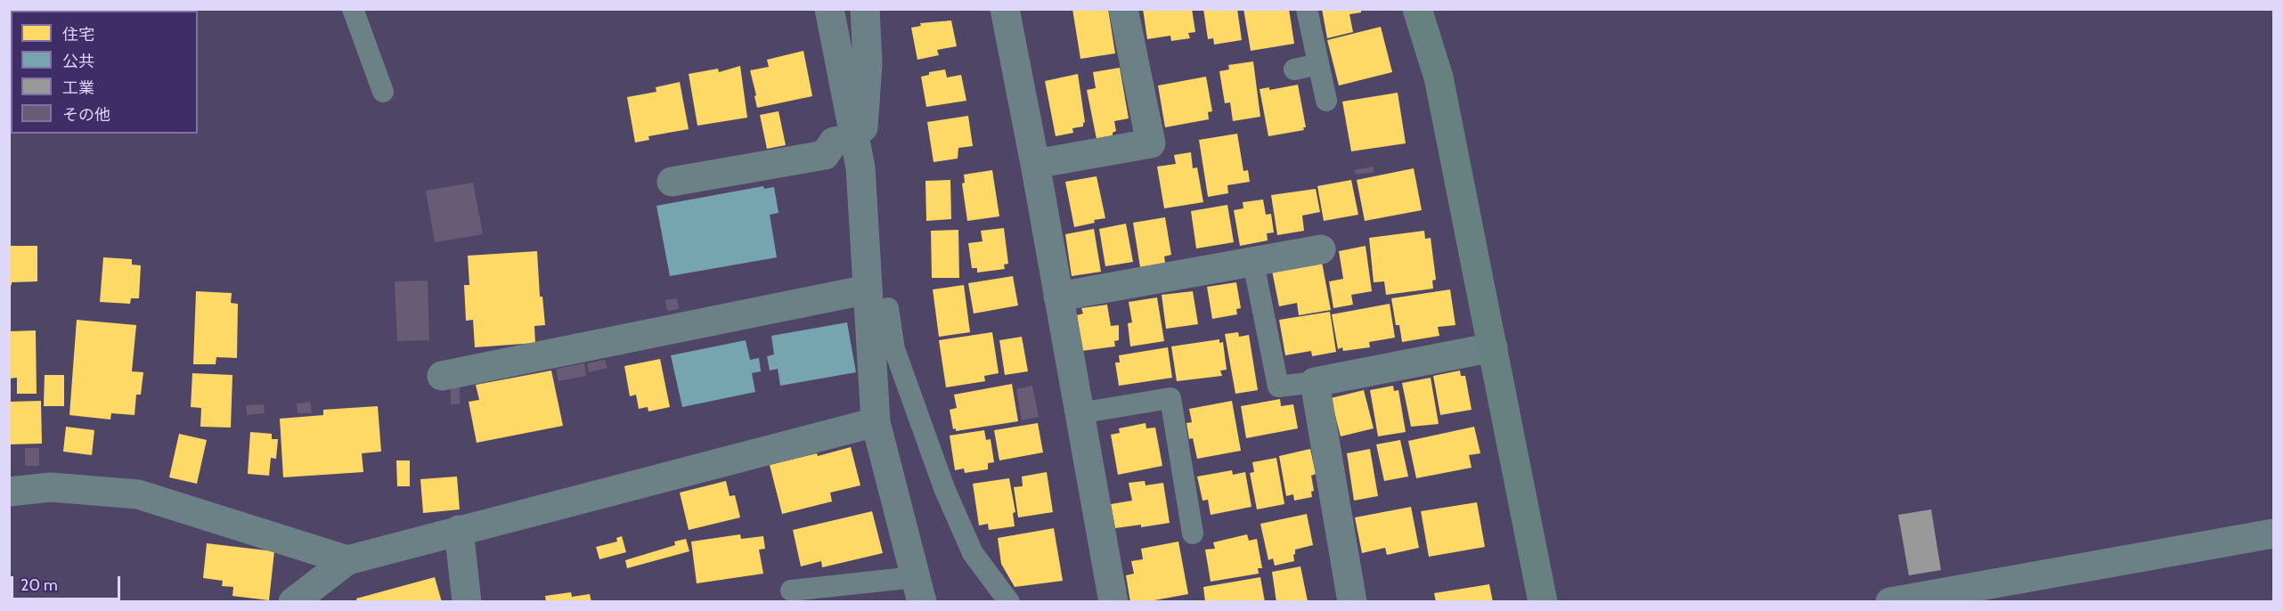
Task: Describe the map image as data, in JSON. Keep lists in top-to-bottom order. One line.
{"legend":["住宅","公共","工業","その他"],"scale_bar":"20 m"}
